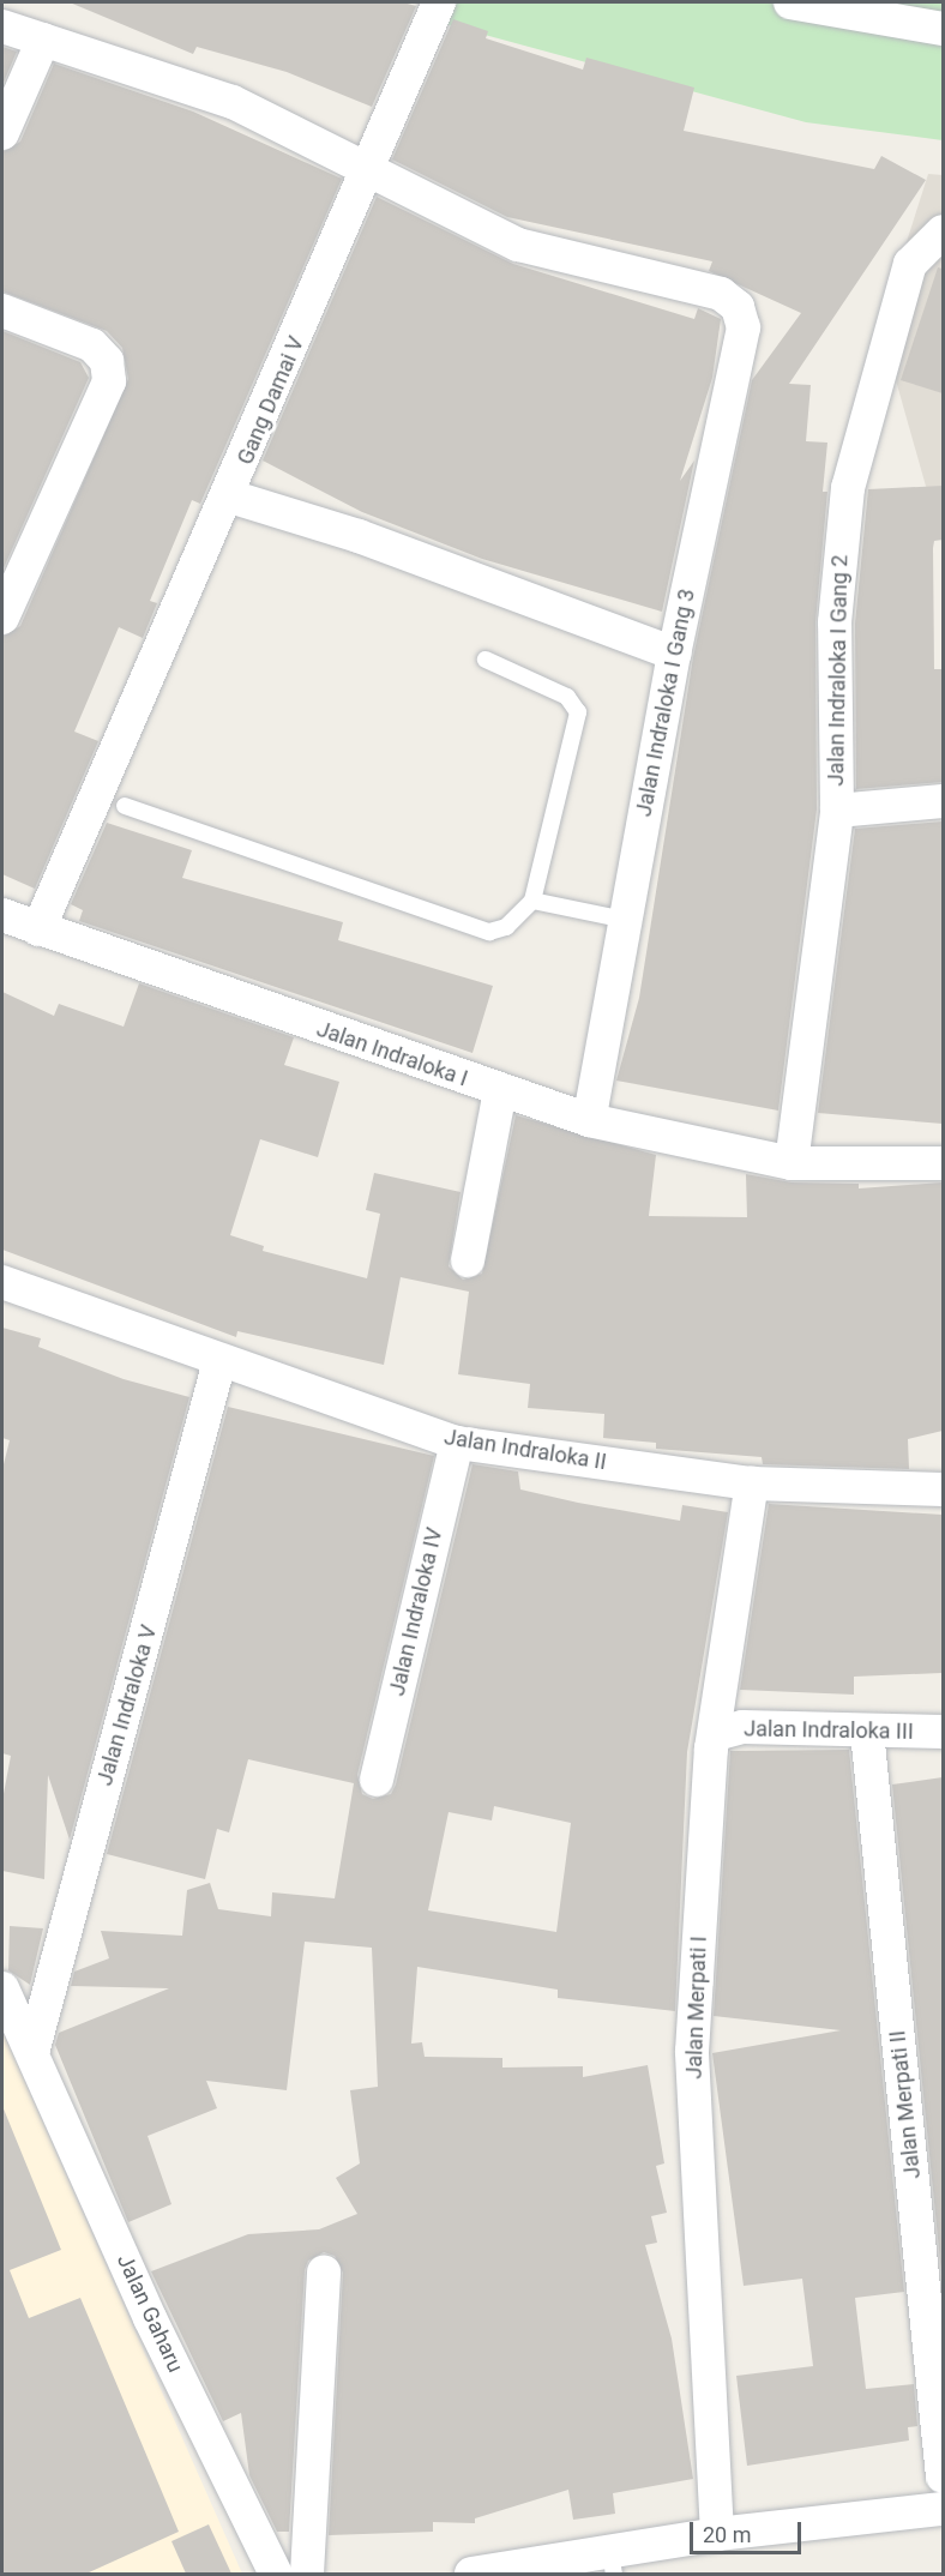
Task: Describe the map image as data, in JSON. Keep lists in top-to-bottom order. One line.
{"streets":{"street":["Gang Damai V","Jalan Indraloka I Gang 2","Jalan Indraloka I Gang 3","Jalan Indraloka I","Jalan Indraloka II","Jalan Indraloka IV","Jalan Indraloka V","Jalan Indraloka III","Jalan Merpati I","Jalan Merpati II","Jalan Gaharu"]},"crossings":[["Gang Damai V","Jalan Indraloka I Gang 3"],["Gang Damai V","Jalan Indraloka I"],["Jalan Indraloka I Gang 2","Jalan Indraloka I"],["Jalan Indraloka I Gang 3","Jalan Indraloka I"],["Jalan Indraloka II","Jalan Indraloka IV"],["Jalan Indraloka II","Jalan Indraloka V"],["Jalan Indraloka II","Jalan Merpati I"],["Jalan Indraloka V","Jalan Gaharu"],["Jalan Indraloka III","Jalan Merpati I"],["Jalan Indraloka III","Jalan Merpati II"]],"scale_bar":"20 m"}
